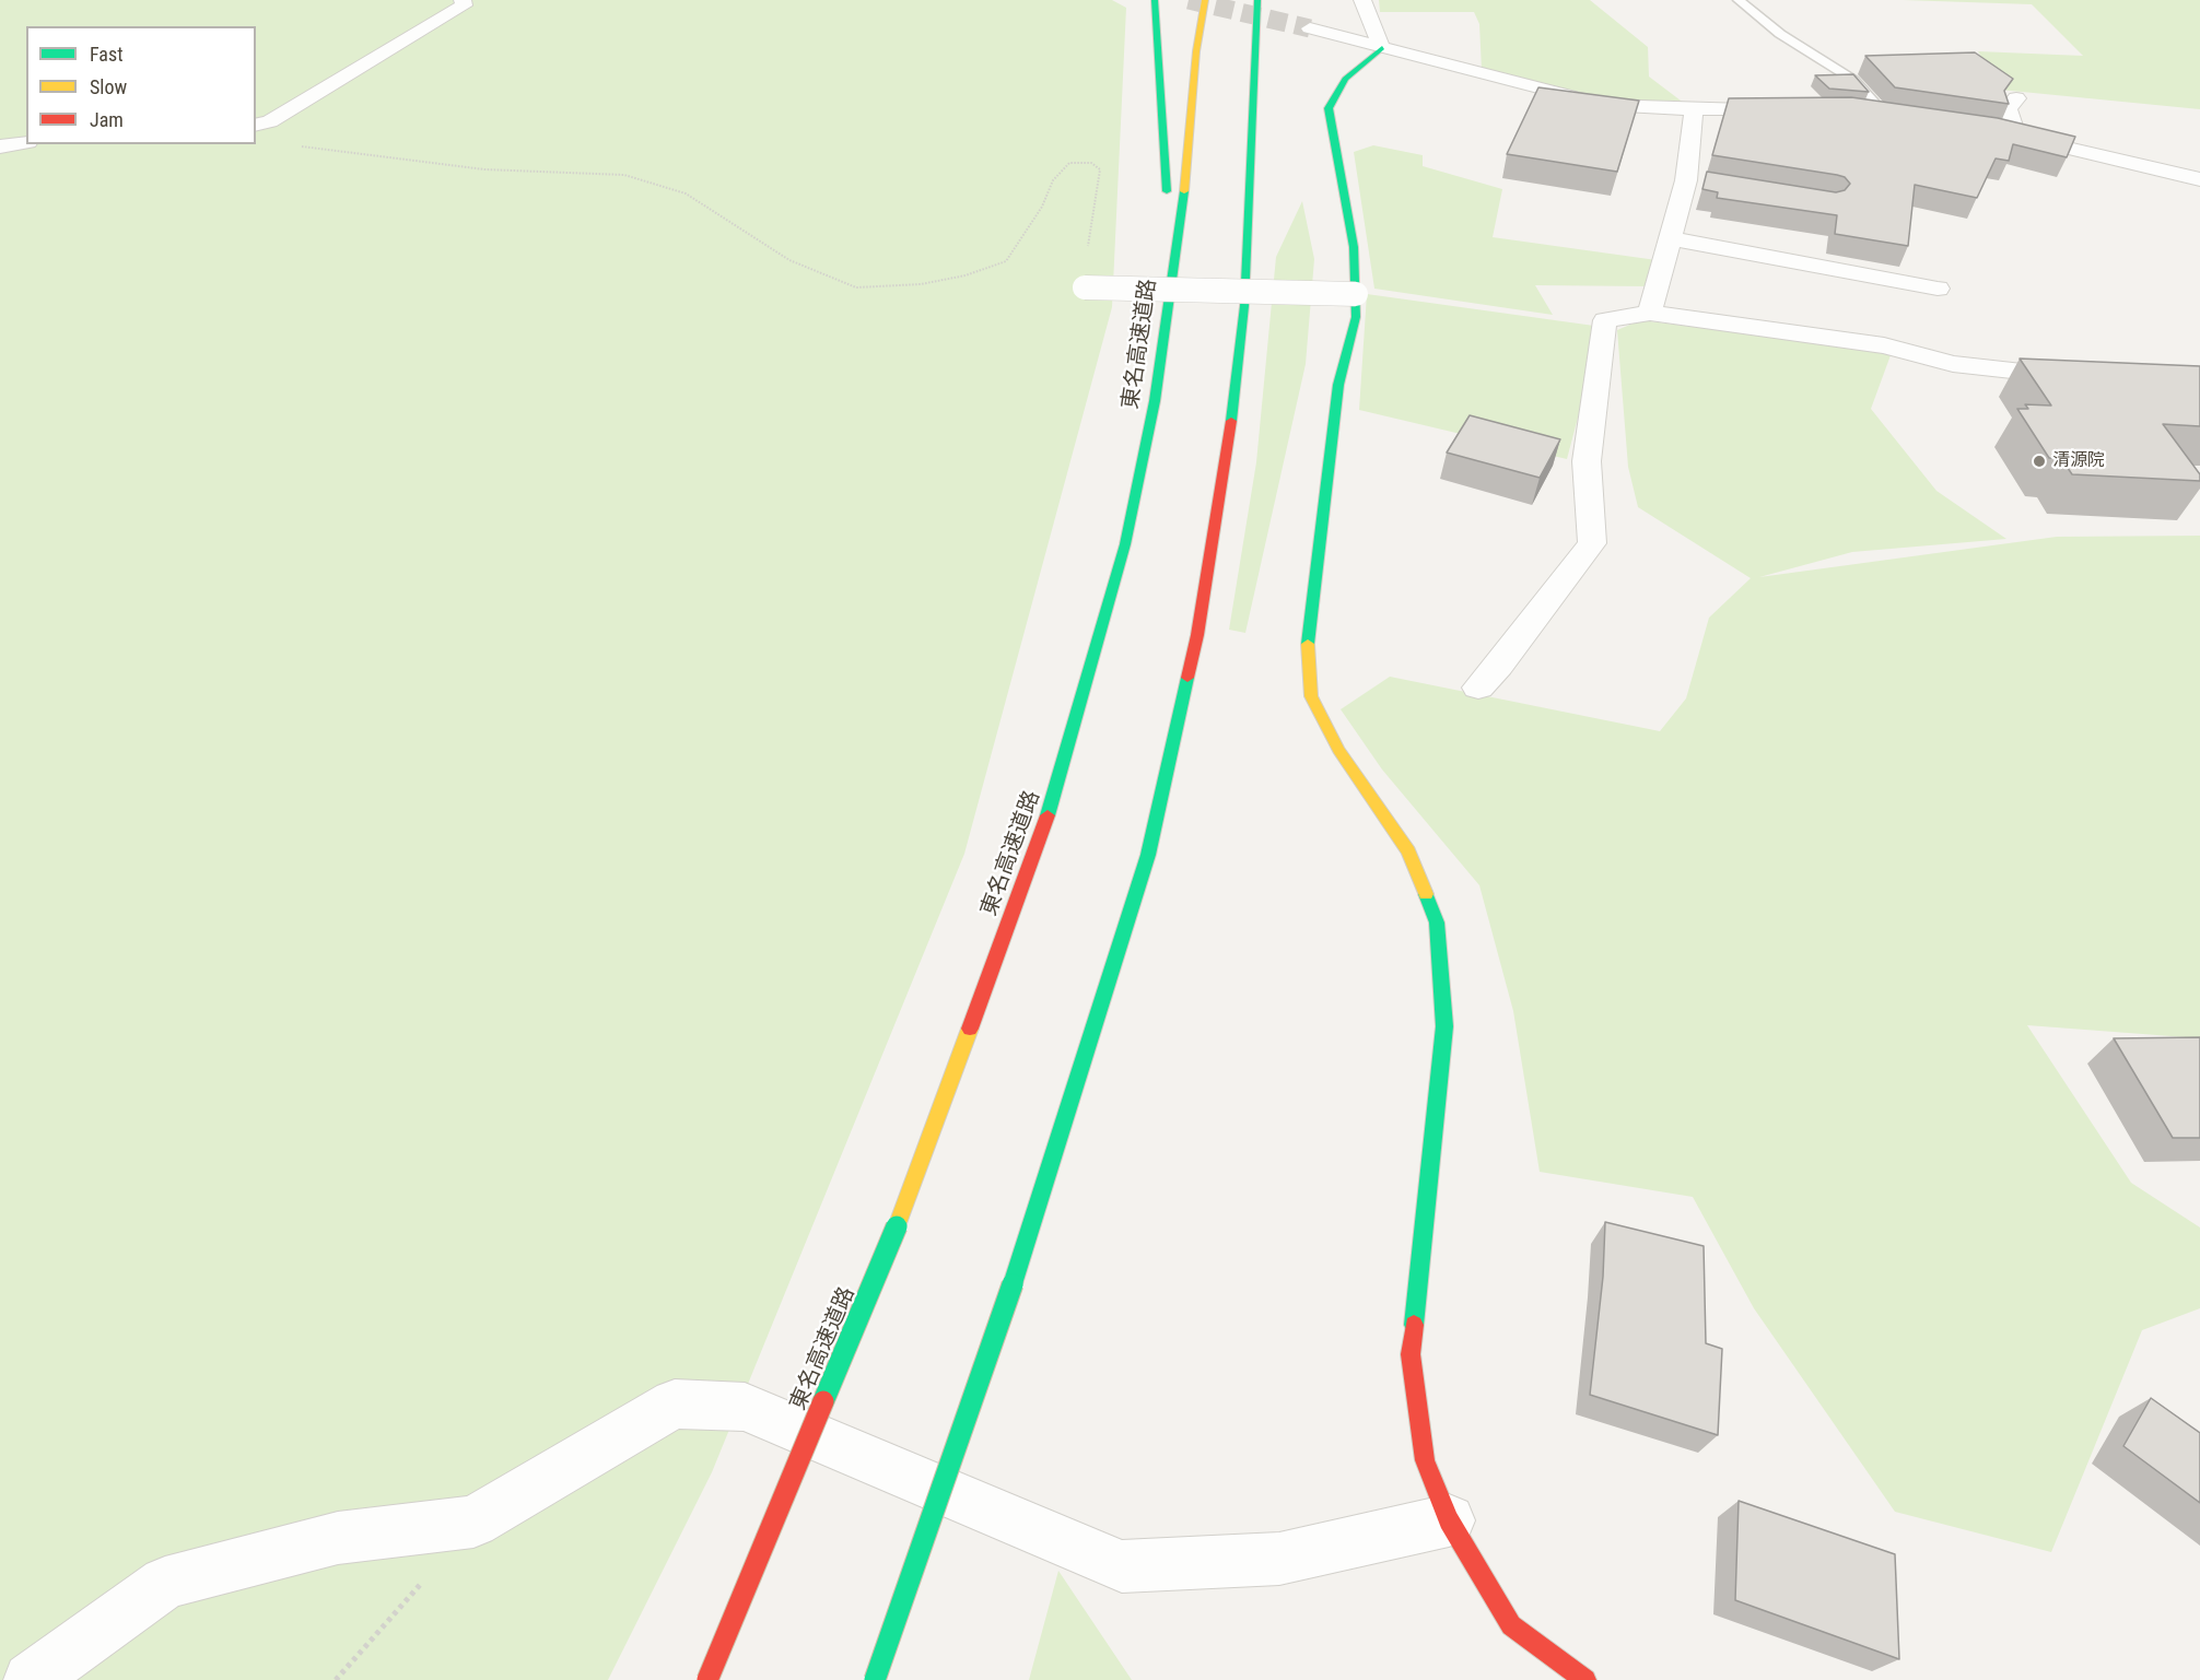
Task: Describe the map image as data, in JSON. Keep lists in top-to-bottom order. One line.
{"streets":{"main road":["東名高速道路"]},"places":["清源院"],"legend":["Fast","Slow","Jam"]}
